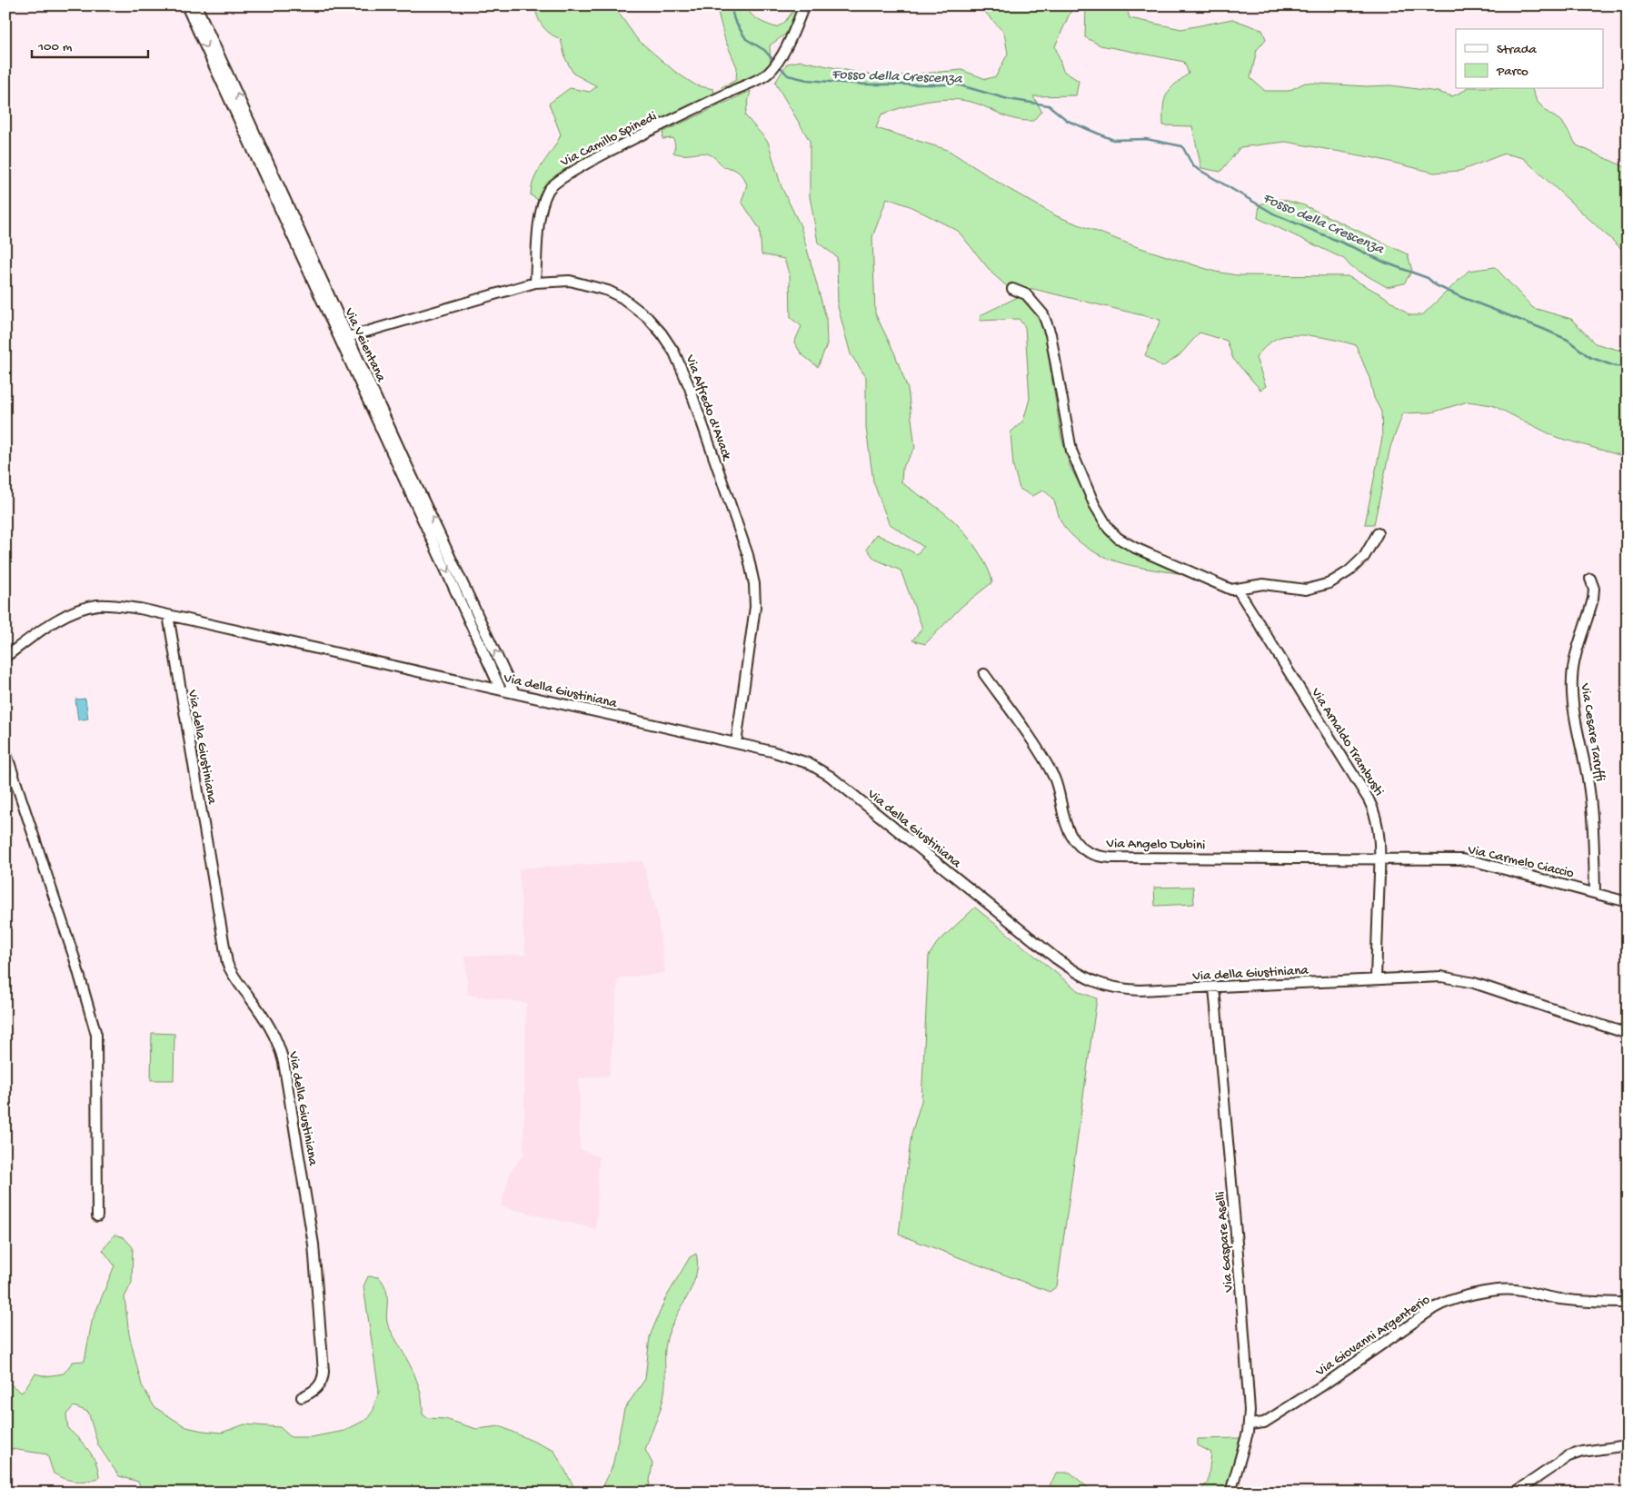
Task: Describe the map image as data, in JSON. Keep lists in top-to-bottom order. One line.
{"streets":{"street":["Via Camillo Spinedi","Via Veientana","Via Alfredo d'Avack","Via della Giustiniana","Via Cesare Taruffi","Via Arnaldo Trambusti","Via Angelo Dubini","Via Carmelo Ciaccio","Via Gaspare Aselli","Via Giovanni Argenterio"]},"crossings":[["Via Camillo Spinedi","Via Alfredo d'Avack"],["Via Veientana","Via Alfredo d'Avack"],["Via Veientana","Via della Giustiniana"],["Via Alfredo d'Avack","Via della Giustiniana"],["Via della Giustiniana","Via Arnaldo Trambusti"],["Via della Giustiniana","Via Gaspare Aselli"],["Via Cesare Taruffi","Via Carmelo Ciaccio"],["Via Arnaldo Trambusti","Via Angelo Dubini"],["Via Arnaldo Trambusti","Via Carmelo Ciaccio"],["Via Angelo Dubini","Via Carmelo Ciaccio"],["Via Gaspare Aselli","Via Giovanni Argenterio"]],"water":["Fosso della Crescenza"],"legend":["Strada","Parco"],"scale_bar":"100 m"}
